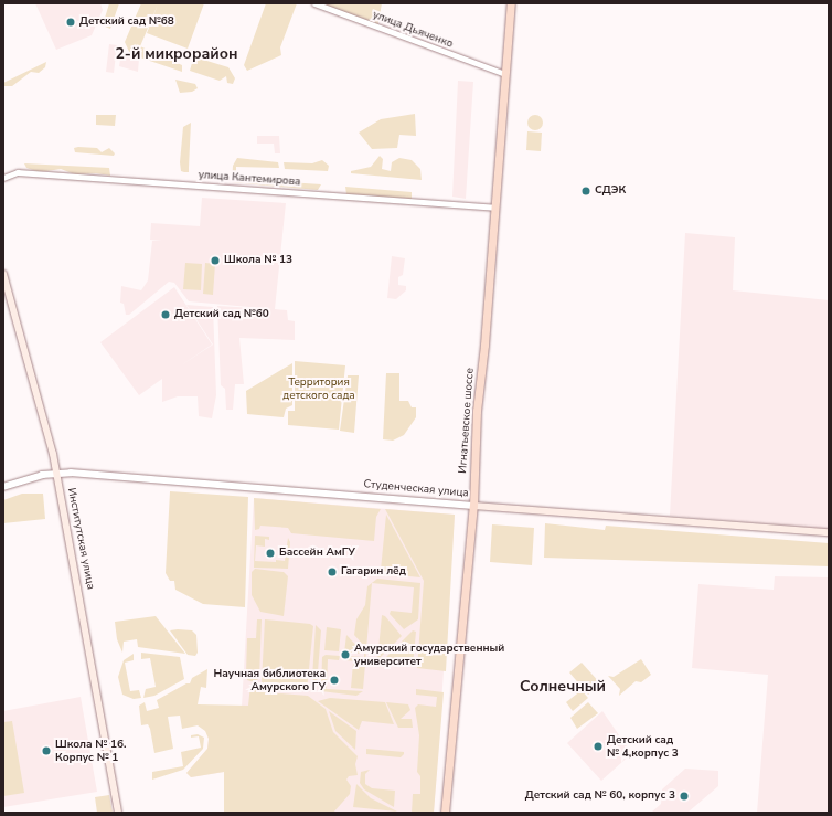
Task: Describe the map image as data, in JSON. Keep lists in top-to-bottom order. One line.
{"streets":{"main road":["Игнатьевское шоссе","Студенческая улица","Институтская улица"],"street":["улица Дьяченко","улица Кантемирова"]},"crossings":[["улица Дьяченко","Игнатьевское шоссе"],["улица Кантемирова","Игнатьевское шоссе"],["Игнатьевское шоссе","Студенческая улица"],["Студенческая улица","Институтская улица"]],"districts":["2-й микрорайон","Солнечный"],"parks":["Территория детского сада"],"places":["Детский сад №68","СДЭК","Школа № 13","Детский сад №60","Бассейн АмГУ","Гагарин лёд","Амурский государственный университет","Научная библиотека Амурского ГУ","Детский сад № 4,корпус 3","Школа № 16. Корпус № 1","Детский сад № 60, корпус 3"]}
